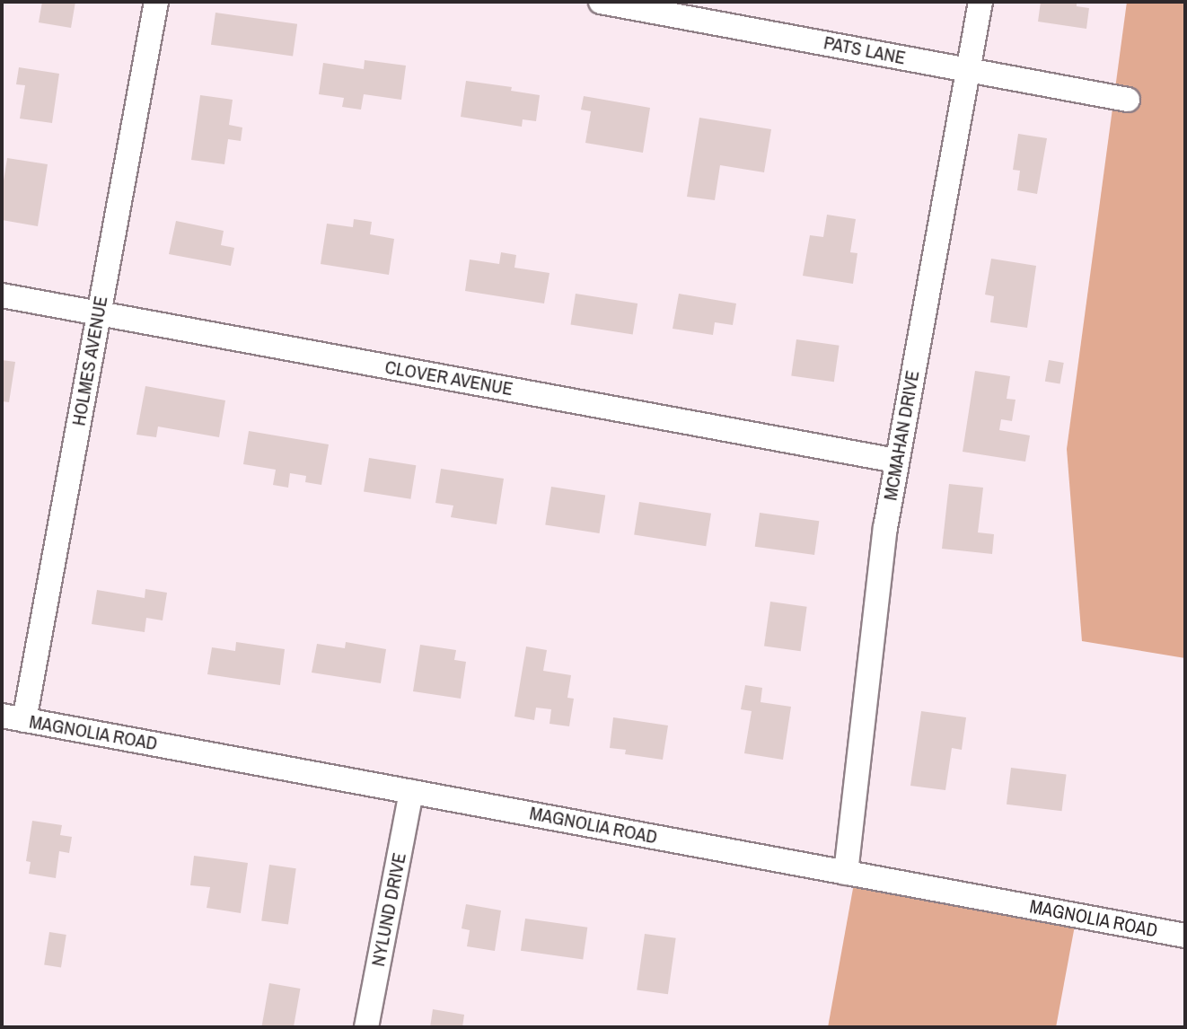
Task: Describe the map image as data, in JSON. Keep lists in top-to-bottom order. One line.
{"streets":{"street":["PATS LANE","HOLMES AVENUE","CLOVER AVENUE","MCMAHAN DRIVE","MAGNOLIA ROAD","NYLUND DRIVE"]},"crossings":[["PATS LANE","MCMAHAN DRIVE"],["HOLMES AVENUE","CLOVER AVENUE"],["HOLMES AVENUE","MAGNOLIA ROAD"],["CLOVER AVENUE","MCMAHAN DRIVE"],["MCMAHAN DRIVE","MAGNOLIA ROAD"],["MAGNOLIA ROAD","NYLUND DRIVE"]]}
